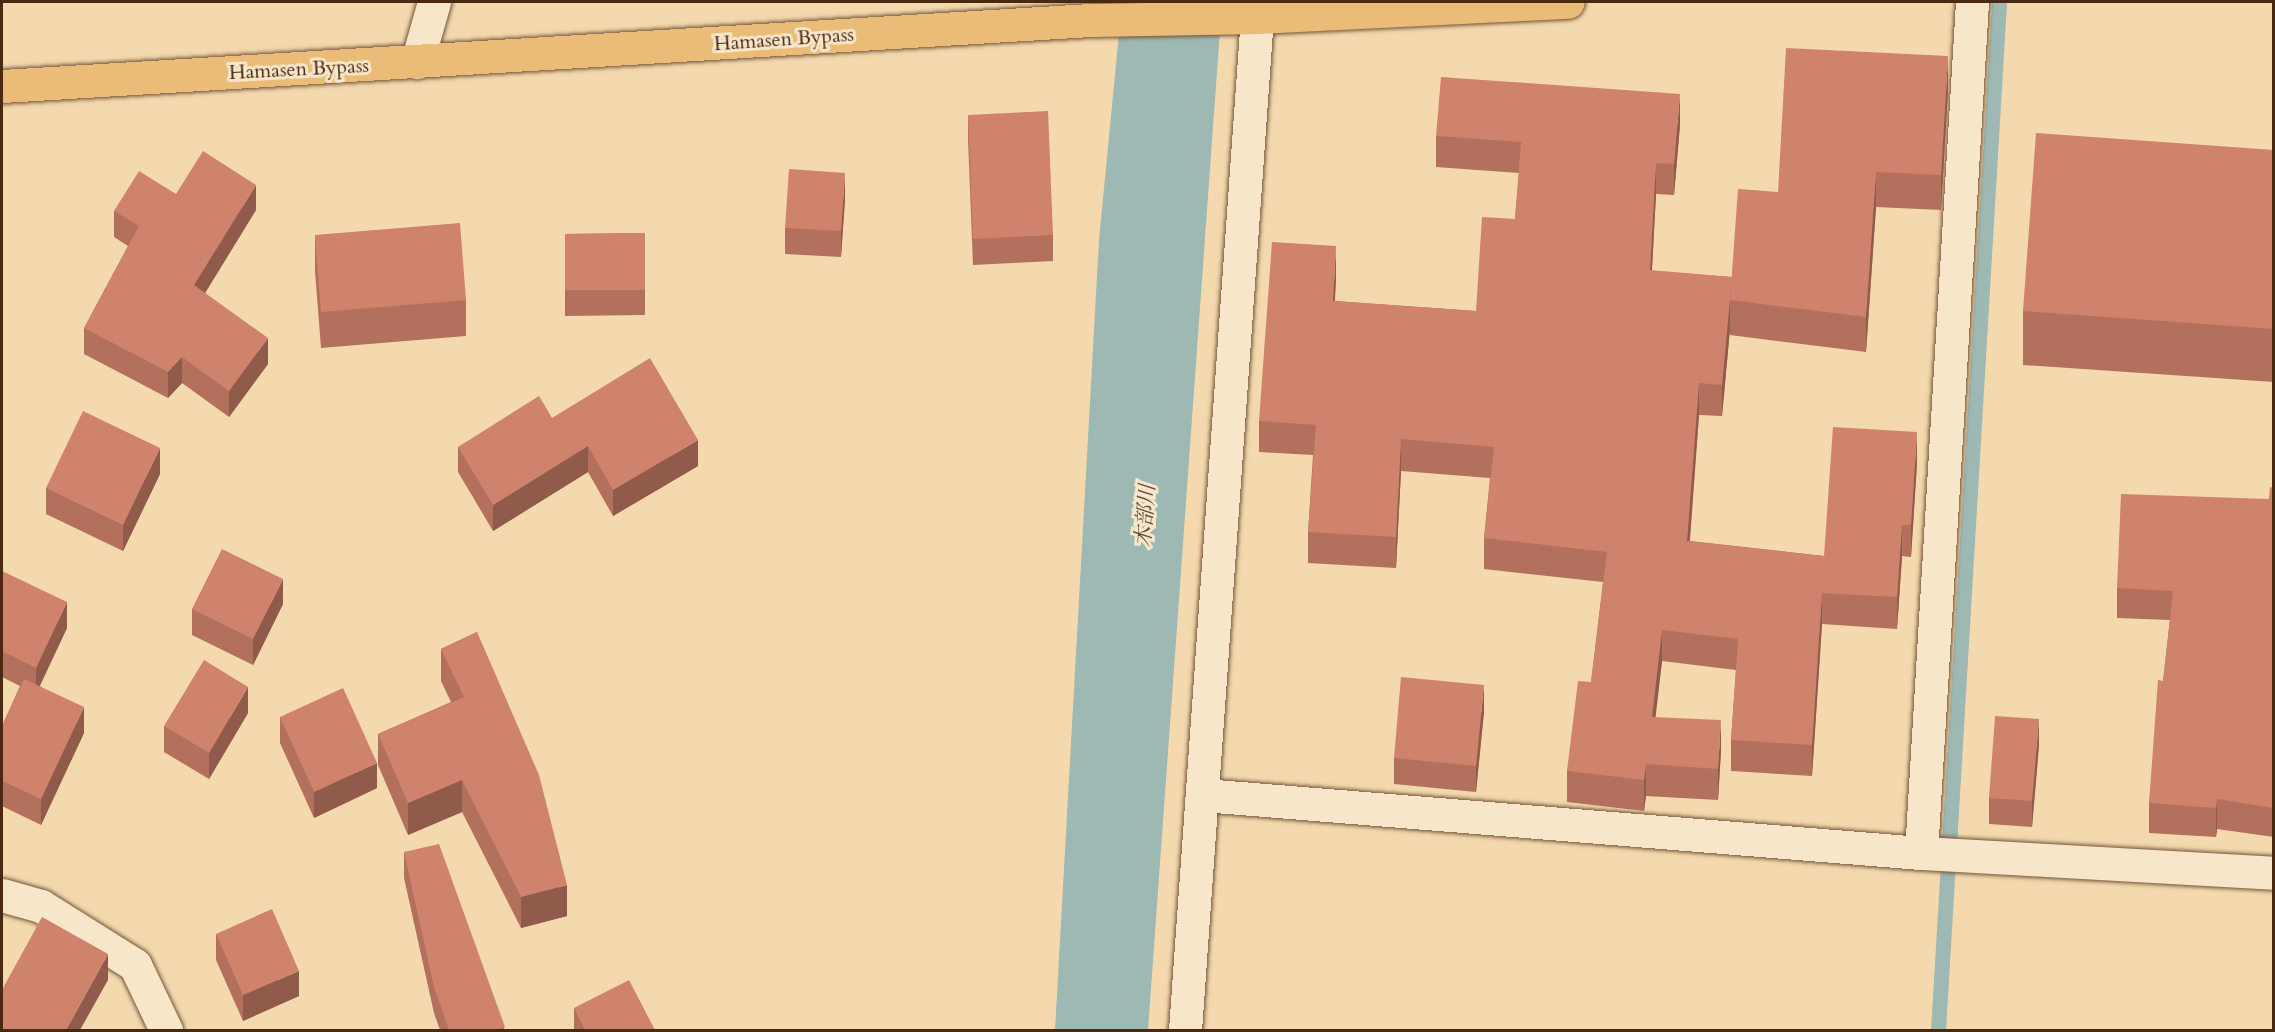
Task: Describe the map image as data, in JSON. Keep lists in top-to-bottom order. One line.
{"streets":{"highway":["Hamasen Bypass"]},"water":["木部川"]}
